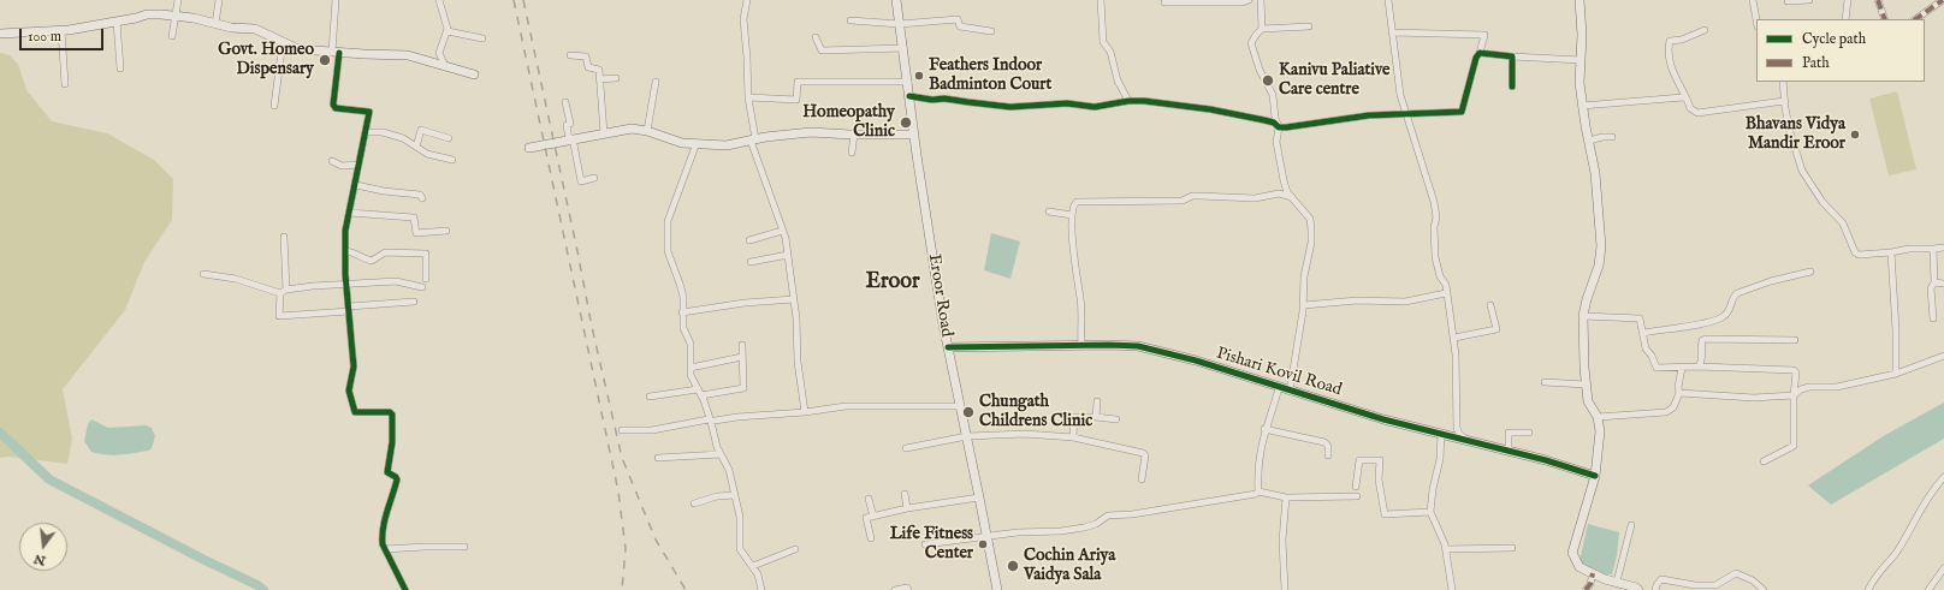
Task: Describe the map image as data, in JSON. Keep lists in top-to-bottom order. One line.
{"streets":{"main road":["Eroor Road","Pishari Kovil Road"]},"crossings":[["Eroor Road","Pishari Kovil Road"]],"districts":["Eroor"],"places":["Govt. Homeo Dispensary","Feathers Indoor Badminton Court","Kanivu Paliative Care centre","Homeopathy Clinic","Bhavans Vidya Mandir Eroor","Chungath Childrens Clinic","Life Fitness Center","Cochin Ariya Vaidya Sala"],"legend":["Cycle path","Path"],"scale_bar":"100 m","north":"bottom"}
